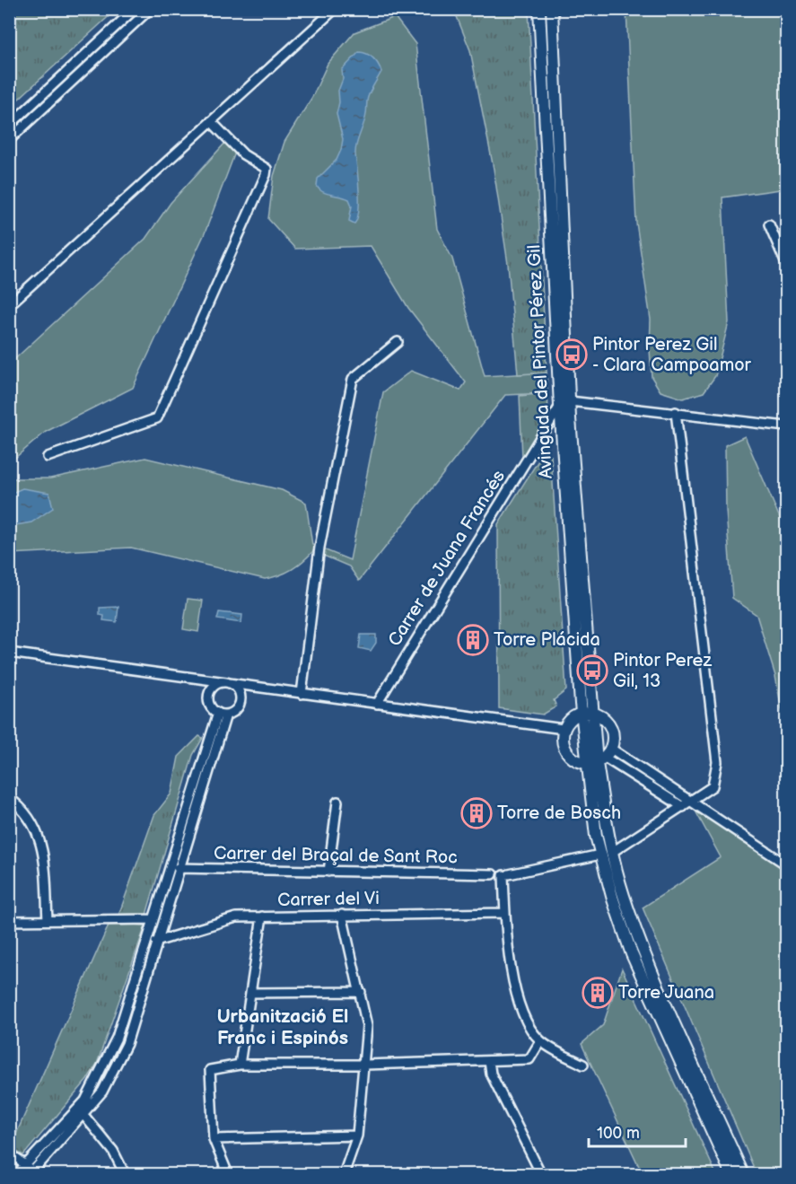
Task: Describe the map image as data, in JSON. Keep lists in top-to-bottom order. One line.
{"streets":{"main road":["Avinguda del Pintor Pérez Gil"],"street":["Carrer de Juana Francés","Carrer del Braçal de Sant Roc","Carrer del Vi"]},"crossings":[["Avinguda del Pintor Pérez Gil","Carrer de Juana Francés"]],"districts":["Urbanització El Franc i Espinós"],"places":{"bus stop":["Pintor Perez Gil - Clara Campoamor","Pintor Perez Gil, 13"],"building":["Torre Plácida","Torre de Bosch","Torre Juana"]},"scale_bar":"100 m"}
